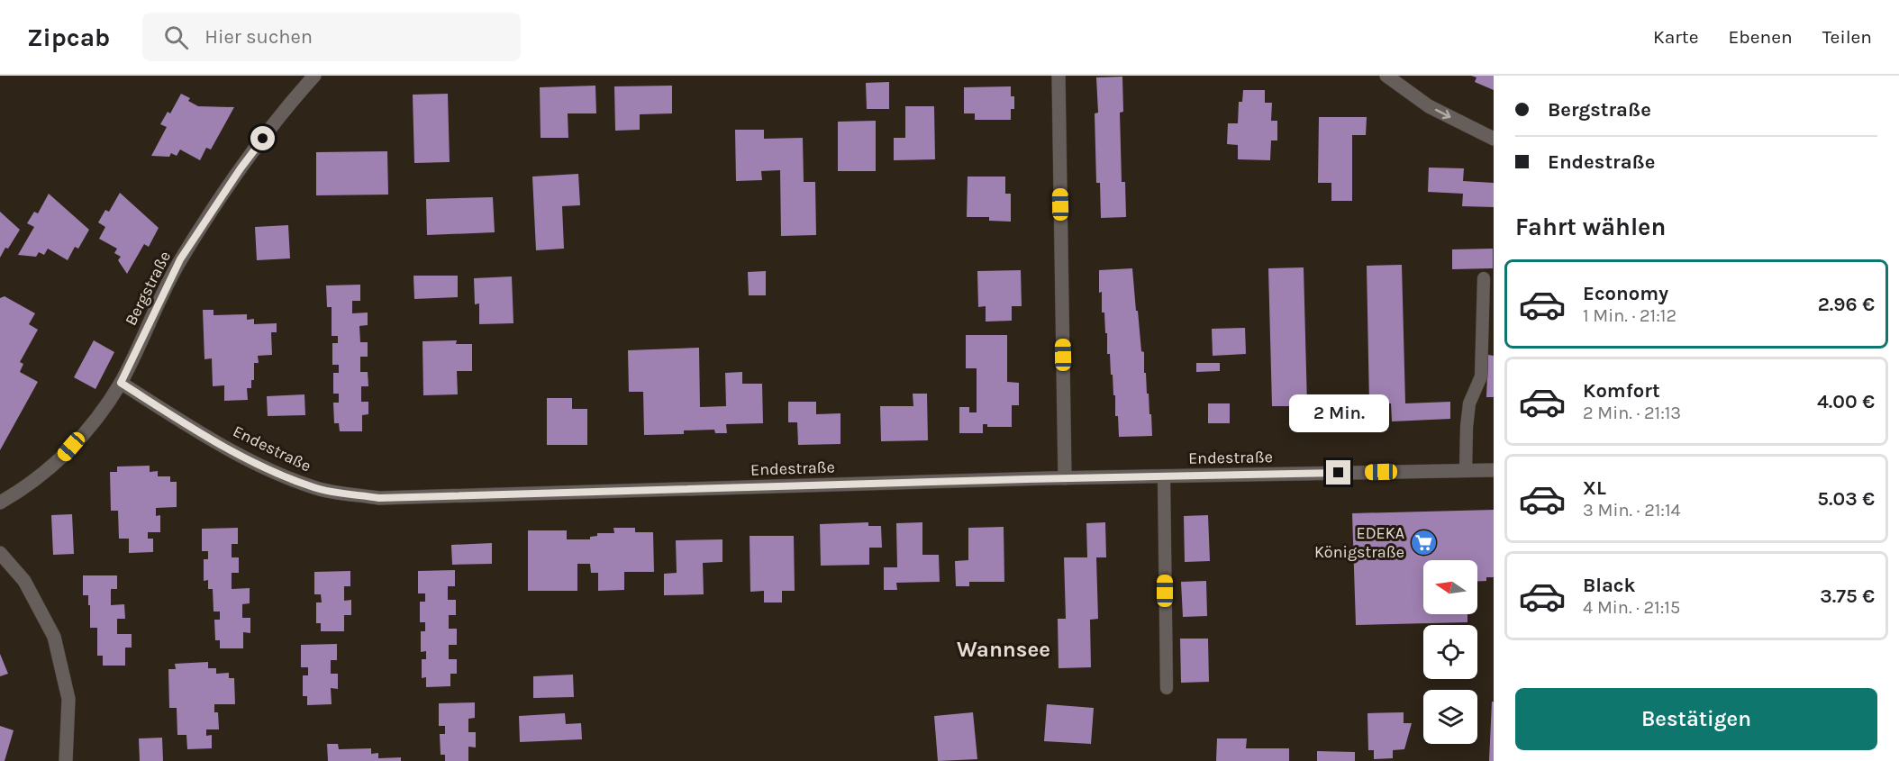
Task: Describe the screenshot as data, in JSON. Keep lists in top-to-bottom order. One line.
{"streets":{"street":["Bergstraße","Endestraße"]},"crossings":[["Bergstraße","Endestraße"]],"districts":["Wannsee"],"places":{"supermarket":["EDEKA Königstraße"]},"north":"left","page":{"header":"Zipcab","search":"Hier suchen","nav":["Karte","Ebenen","Teilen"],"banner":["Bergstraße","Endestraße"],"heading":"Fahrt wählen","list":[{"name":"Economy","note":"1 Min. · 21:12","value":"2.96 €"},{"name":"Komfort","note":"2 Min. · 21:13","value":"4.00 €"},{"name":"XL","note":"3 Min. · 21:14","value":"5.03 €"},{"name":"Black","note":"4 Min. · 21:15","value":"3.75 €"}],"bubble":"2 Min.","buttons":"Bestätigen"}}
